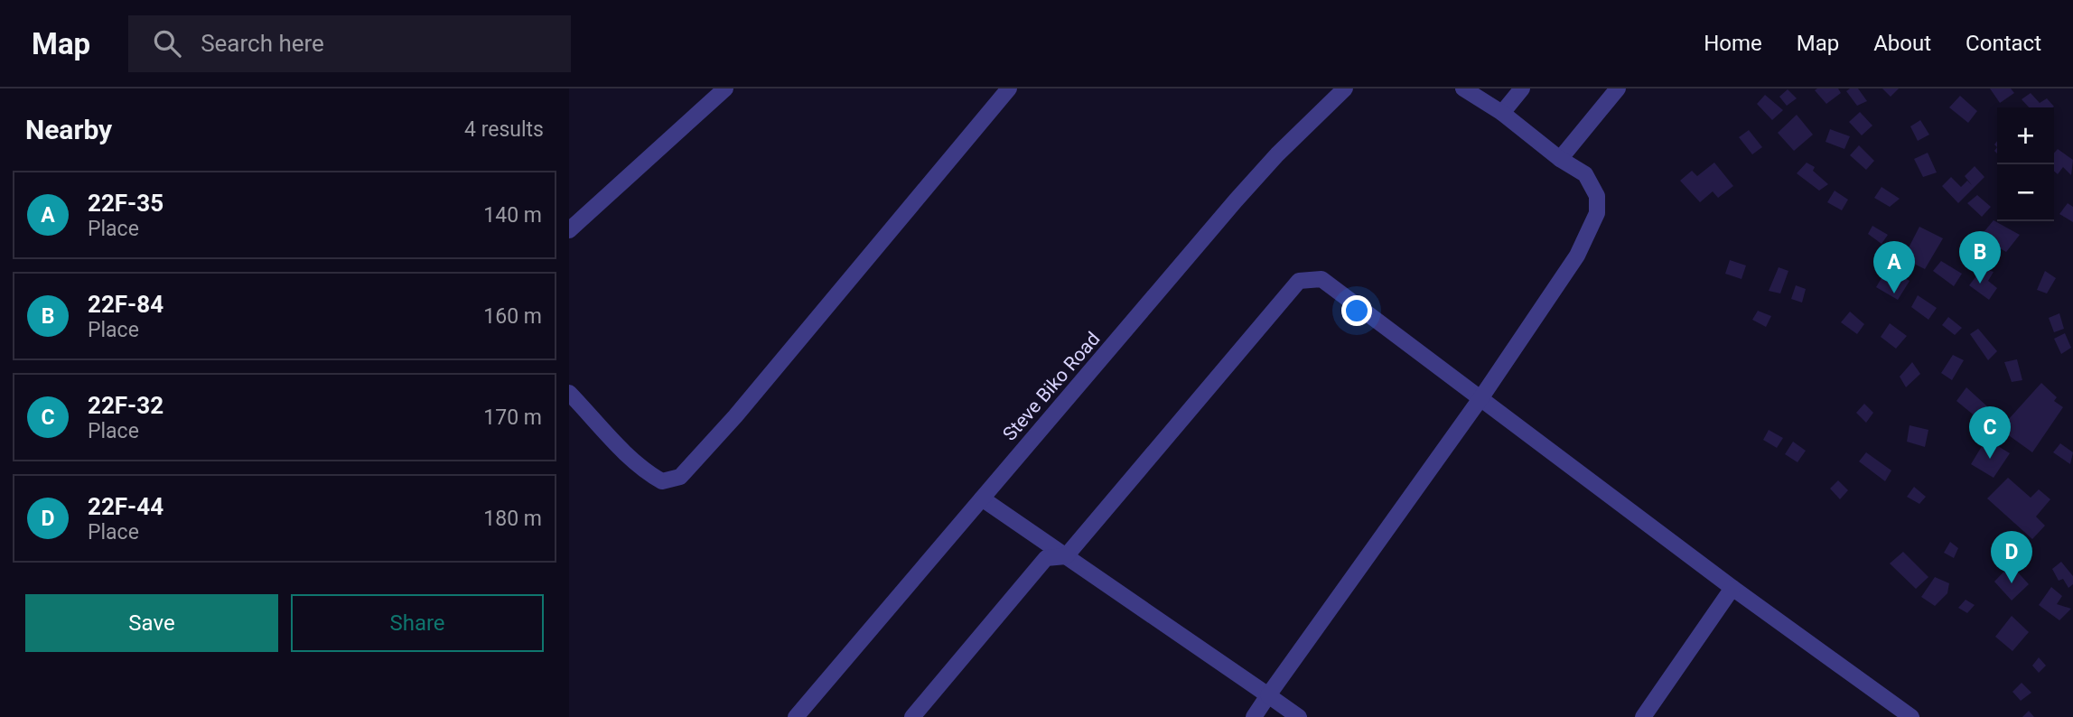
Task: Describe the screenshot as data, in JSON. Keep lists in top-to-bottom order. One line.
{"streets":{"street":["Steve Biko Road"]},"page":{"header":"Map","search":"Search here","nav":["Home","Map","About","Contact"],"heading":["Nearby","4 results"],"map_buttons":["+","−"],"list":[{"mark":"A","name":"22F-35","note":"Place","value":"140 m"},{"mark":"B","name":"22F-84","note":"Place","value":"160 m"},{"mark":"C","name":"22F-32","note":"Place","value":"170 m"},{"mark":"D","name":"22F-44","note":"Place","value":"180 m"}],"pins":["B","A","C","D"],"buttons":["Save","Share"]}}
